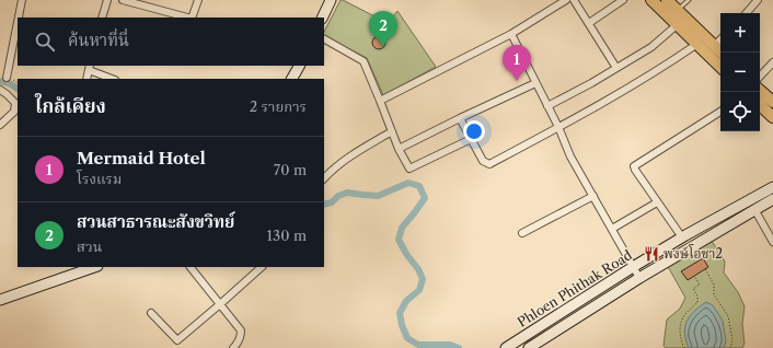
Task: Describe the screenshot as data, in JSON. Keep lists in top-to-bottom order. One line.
{"streets":{"main road":["Phloen Phithak Road"]},"places":{"restaurant":["พงษ์โอชา2"]},"page":{"pins":["2","1"],"map_buttons":["+","−"],"search":"ค้นหาที่นี่","heading":["ใกล้เคียง","2 รายการ"],"list":[{"mark":"1","name":"Mermaid Hotel","note":"โรงแรม","value":"70 m"},{"mark":"2","name":"สวนสาธารณะสังขวิทย์","note":"สวน","value":"130 m"}]}}
